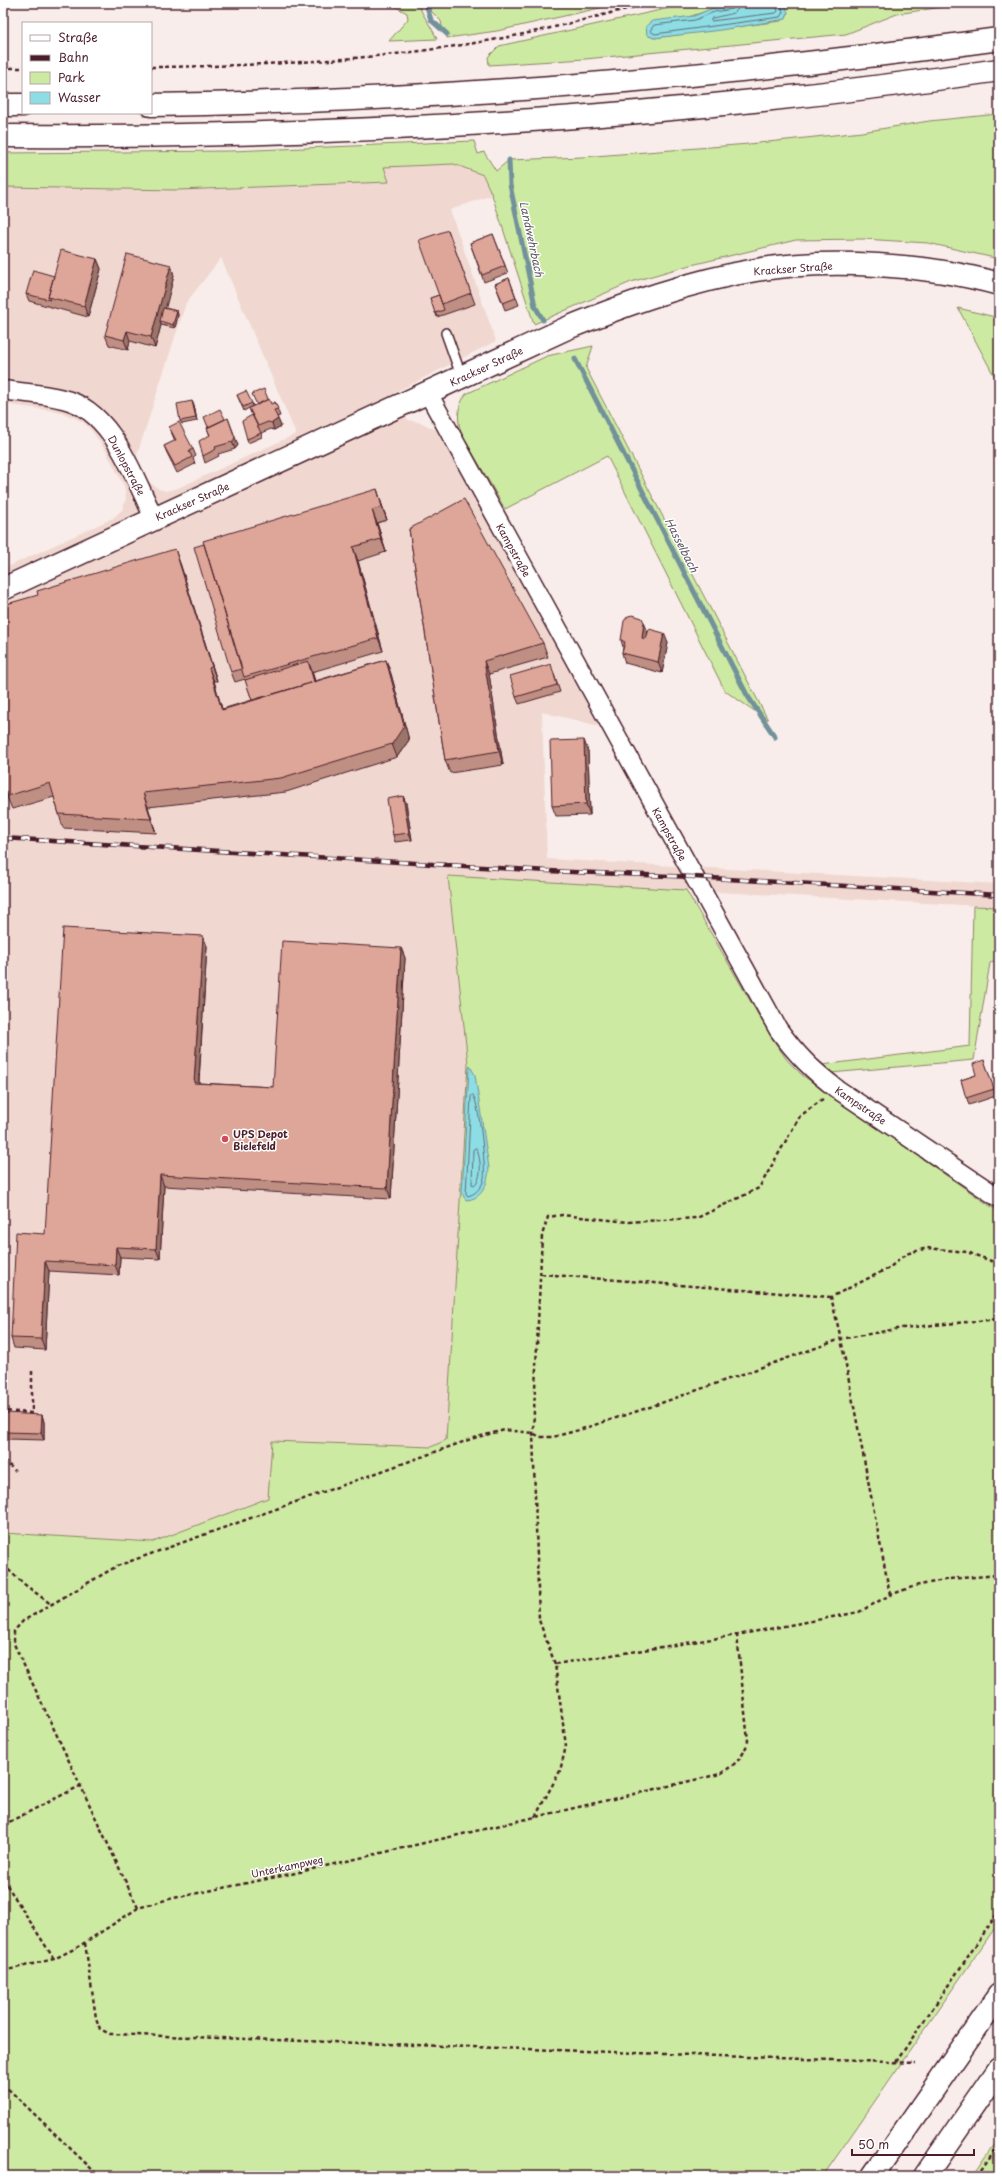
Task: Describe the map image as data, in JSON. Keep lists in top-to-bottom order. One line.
{"streets":{"main road":["Krackser Straße"],"street":["Dunlopstraße","Kampstraße"],"path":["Unterkampweg"]},"crossings":[["Krackser Straße","Dunlopstraße"],["Krackser Straße","Kampstraße"]],"water":["Landwehrbach","Hasselbach"],"places":["UPS Depot Bielefeld"],"legend":["Straße","Bahn","Park","Wasser"],"scale_bar":"50 m"}
